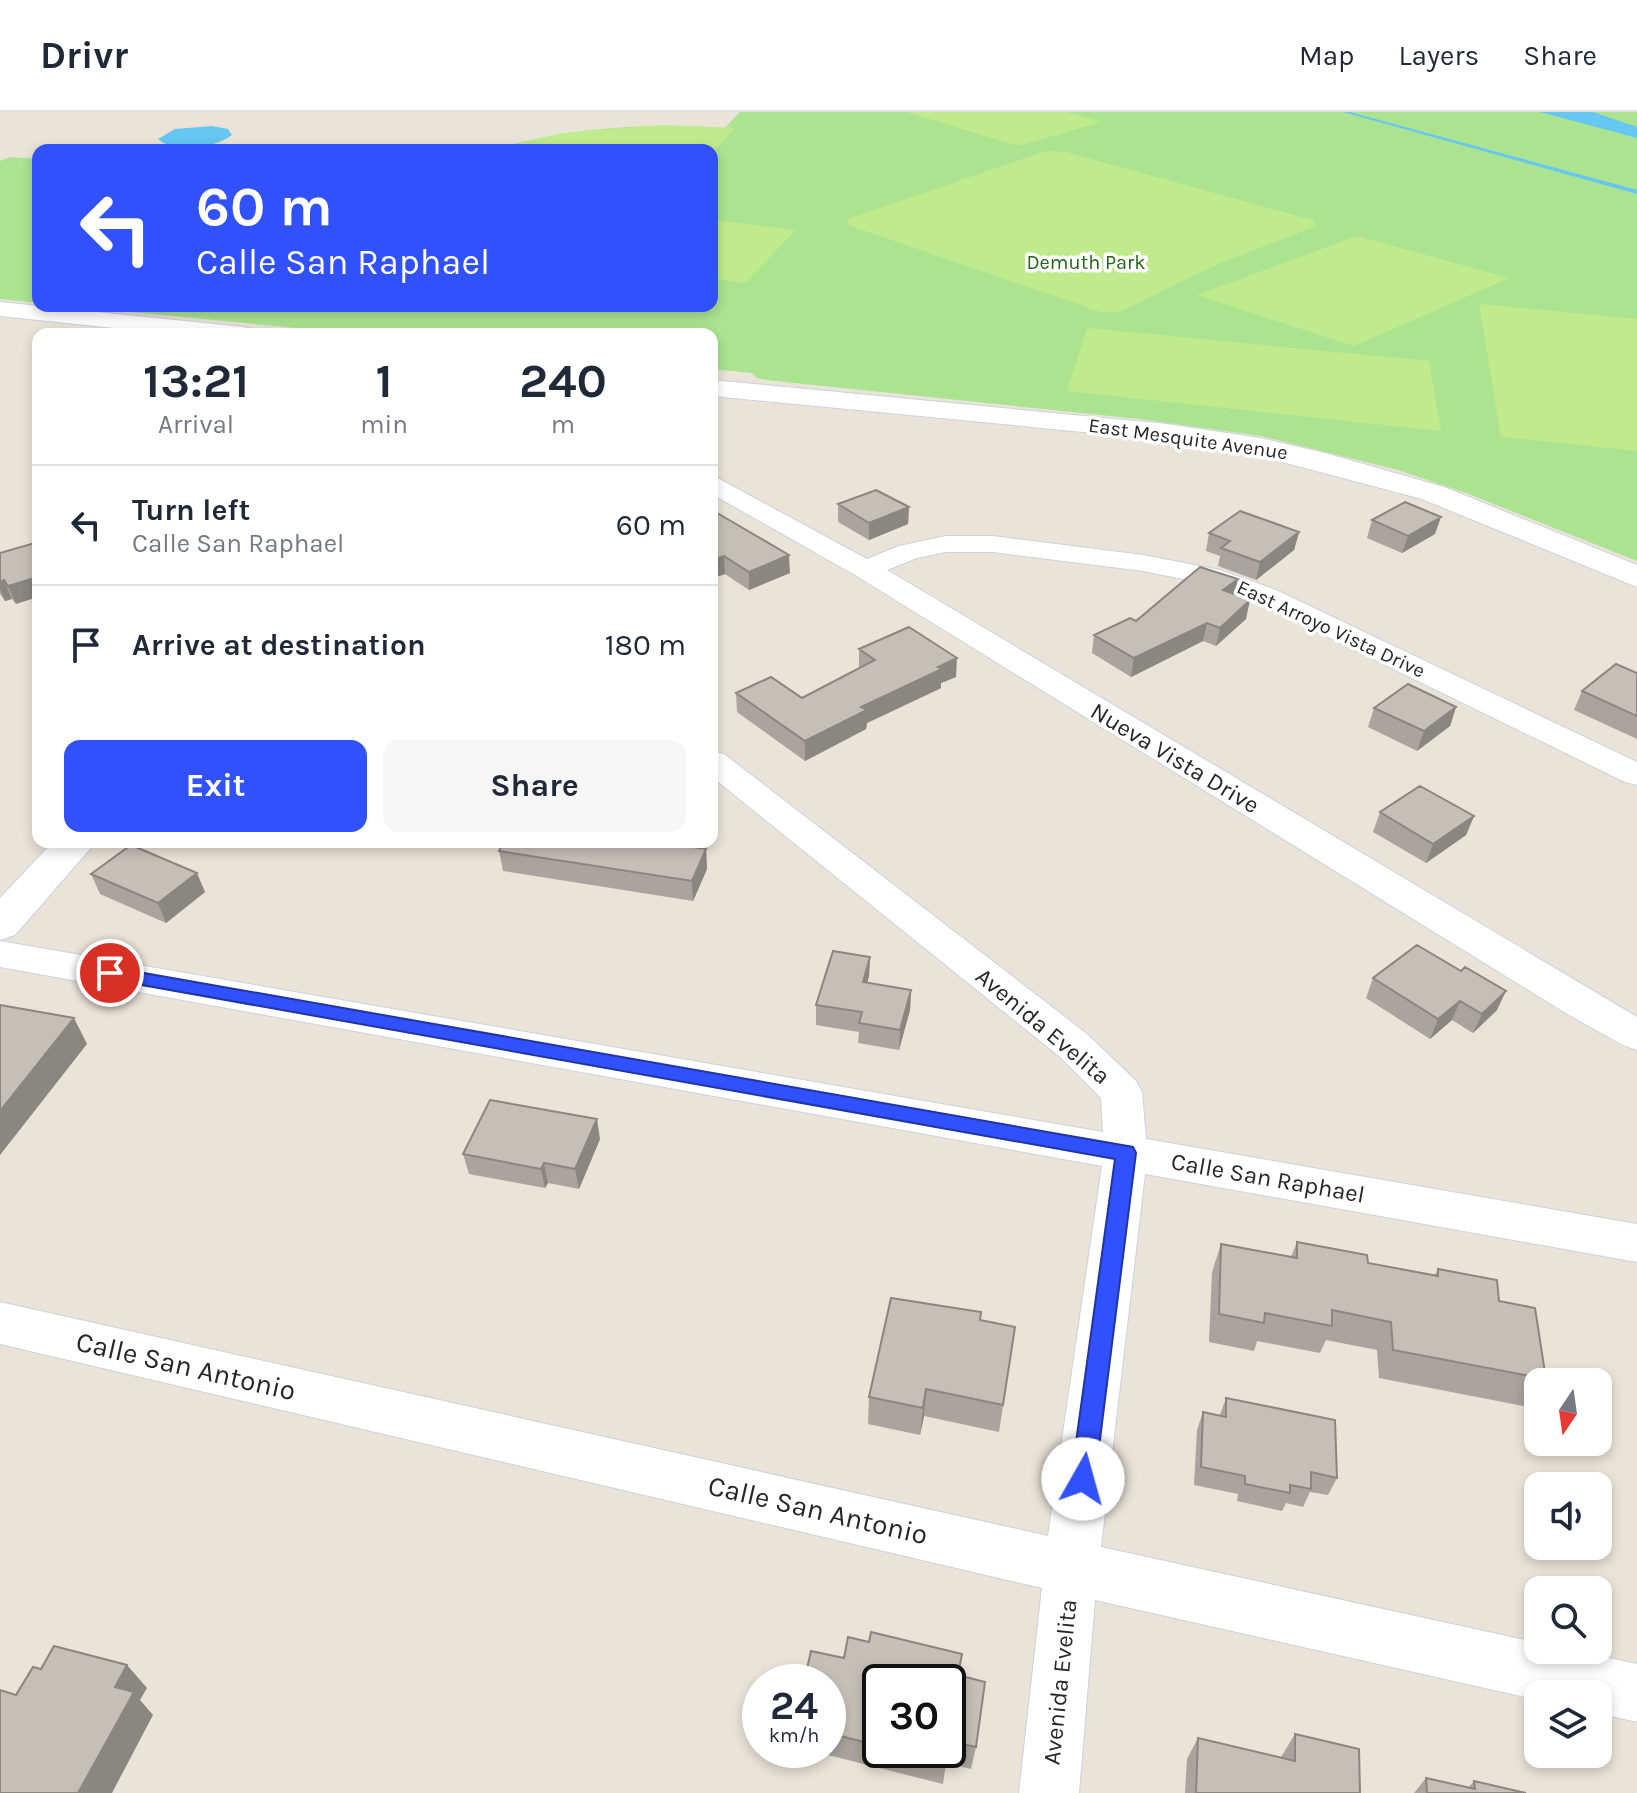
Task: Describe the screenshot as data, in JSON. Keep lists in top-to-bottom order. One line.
{"streets":{"street":["East Mesquite Avenue","East Arroyo Vista Drive","Nueva Vista Drive","Avenida Evelita","Calle San Raphael","Calle San Antonio"]},"crossings":[["East Arroyo Vista Drive","Nueva Vista Drive"],["Avenida Evelita","Calle San Raphael"],["Avenida Evelita","Calle San Antonio"]],"parks":["Demuth Park"],"north":"bottom","page":{"header":"Drivr","nav":["Map","Layers","Share"],"turn":["60 m","Calle San Raphael"],"eta":["13:21","Arrival","1","min","240","m"],"list":[{"name":"Turn left","note":"Calle San Raphael","value":"60 m"},{"name":"Arrive at destination","value":"180 m"}],"buttons":["Exit","Share"],"speed":"24 km/h","limit":"30"}}
